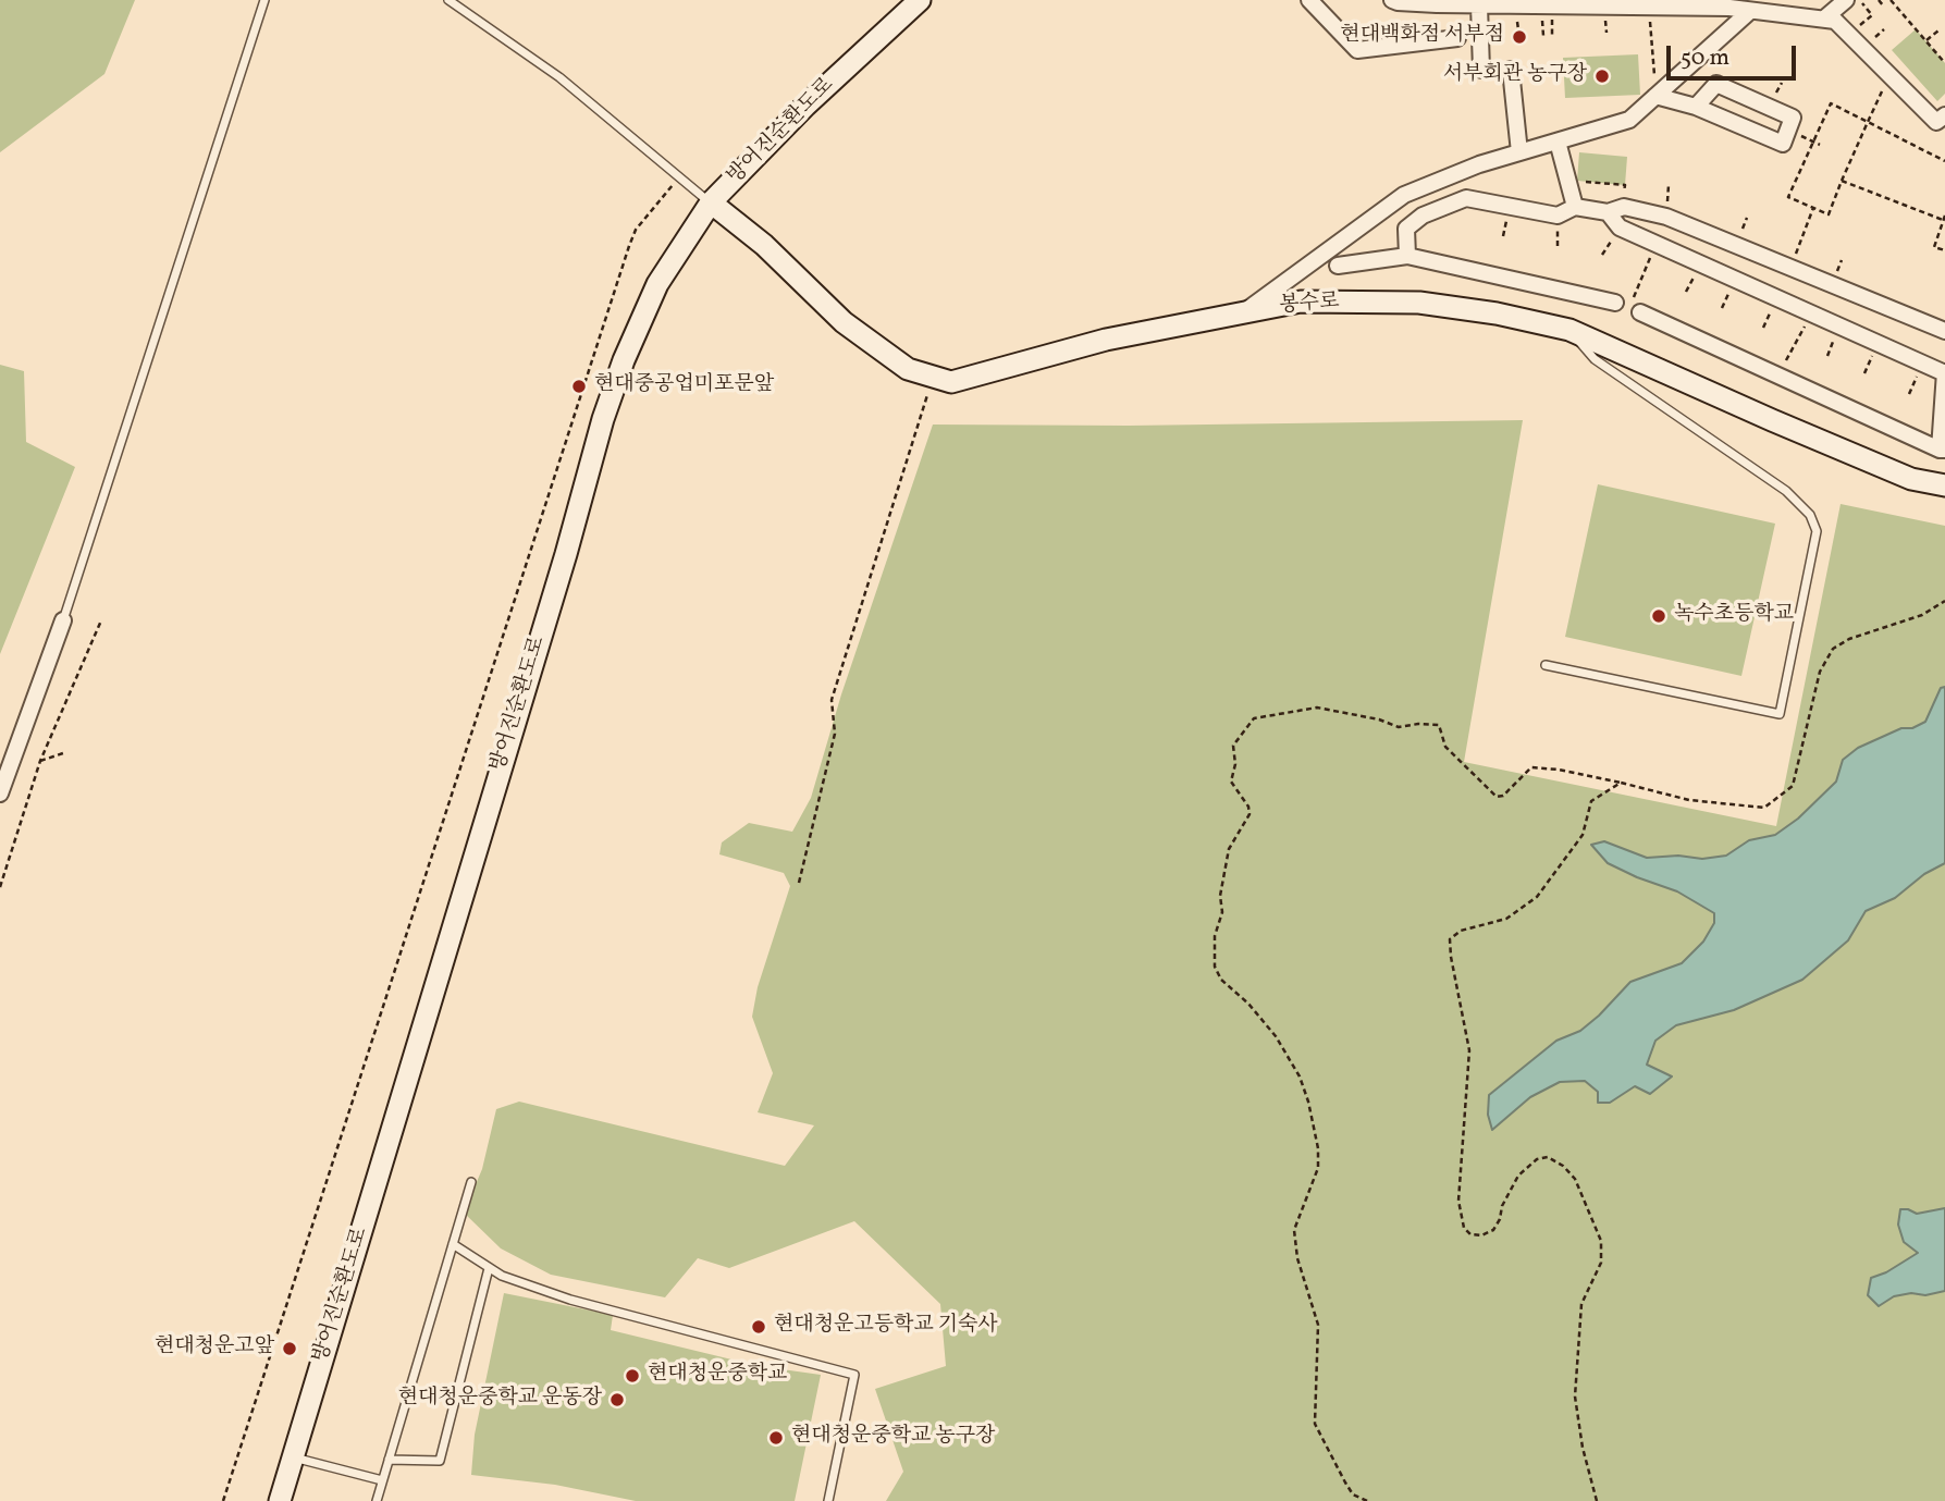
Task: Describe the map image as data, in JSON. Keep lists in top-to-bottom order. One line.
{"streets":{"main road":["방어진순환도로","봉수로"]},"crossings":[["방어진순환도로","봉수로"]],"places":["현대백화점 서부점","서부회관 농구장","현대중공업미포문앞","녹수초등학교","현대청운고등학교 기숙사","현대청운고앞","현대청운중학교","현대청운중학교 운동장","현대청운중학교 농구장"],"scale_bar":"50 m"}
